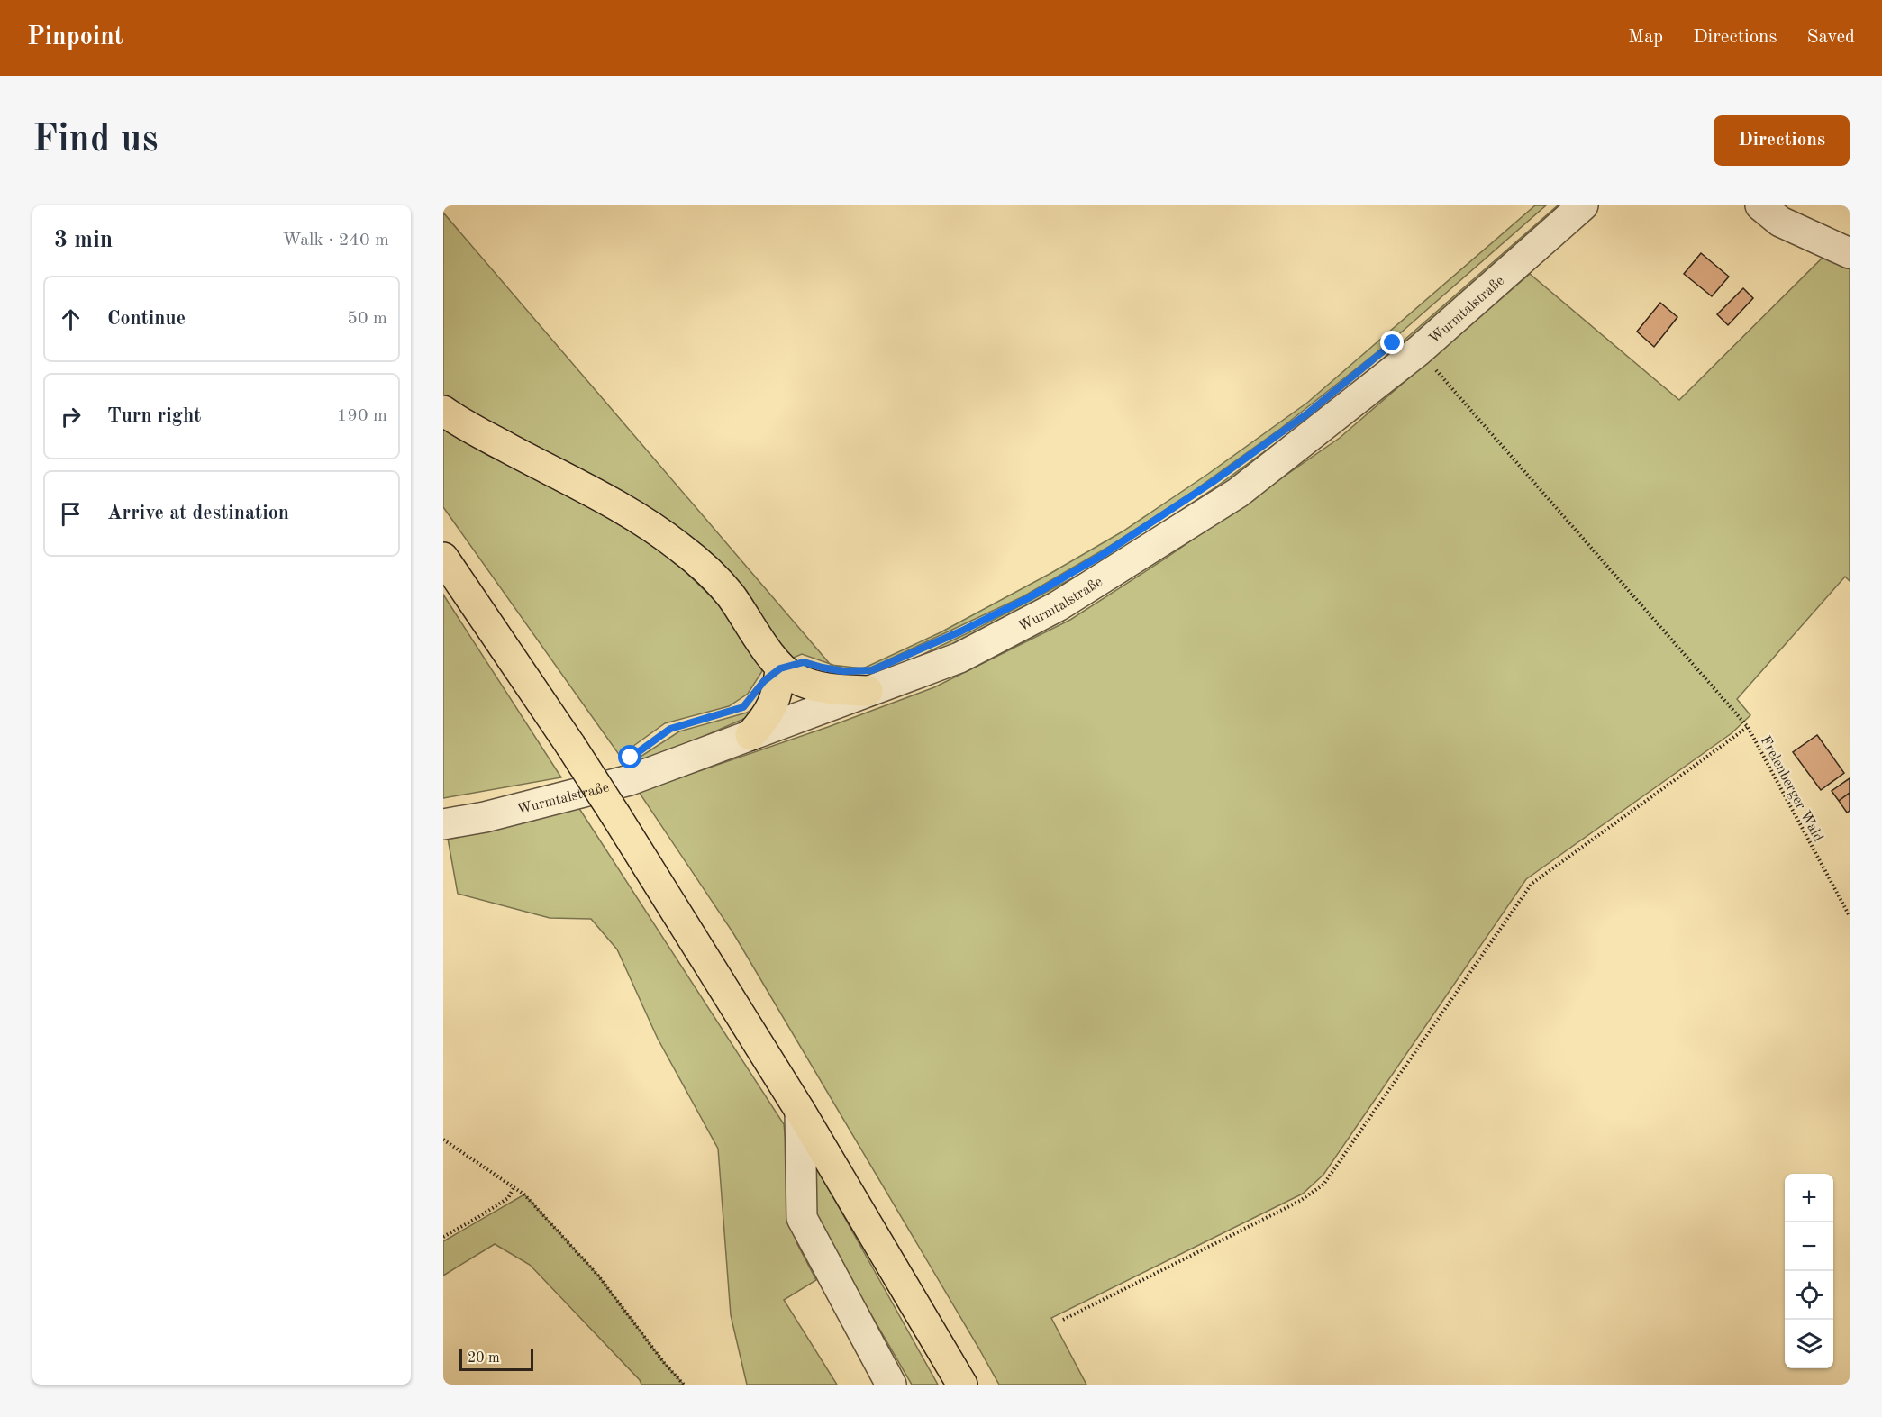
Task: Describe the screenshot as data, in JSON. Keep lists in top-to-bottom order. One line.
{"streets":{"street":["Wurmtalstraße"],"path":["Frelenberger Wald"]},"crossings":[["Wurmtalstraße","Frelenberger Wald"]],"scale_bar":"20 m","page":{"header":"Pinpoint","nav":["Map","Directions","Saved"],"buttons":"Directions","title":"Find us","heading":["3 min","Walk · 240 m"],"list":[["Continue","50 m"],["Turn right","190 m"],"Arrive at destination"],"map_buttons":["+","−"],"scale":"20 m"}}
